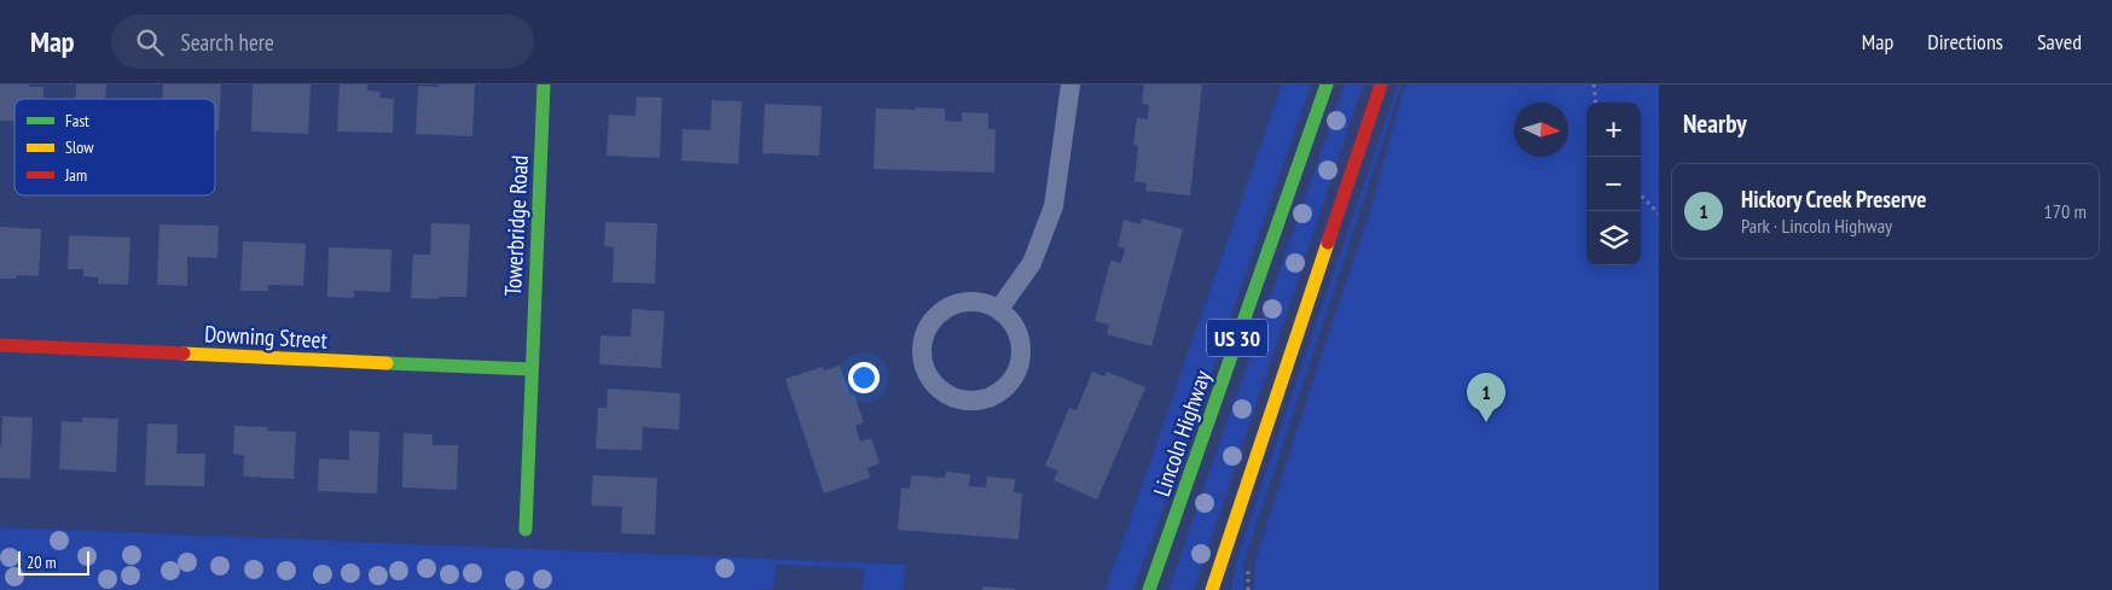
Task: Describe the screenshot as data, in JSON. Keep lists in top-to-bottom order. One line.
{"streets":{"main road":["Towerbridge Road","Downing Street","US 30","Lincoln Highway"]},"crossings":[["Towerbridge Road","Downing Street"]],"legend":["Fast","Slow","Jam"],"scale_bar":"20 m","north":"right","page":{"header":"Map","search":"Search here","nav":["Map","Directions","Saved"],"heading":"Nearby","map_buttons":["+","−"],"list":[{"mark":"1","name":"Hickory Creek Preserve","note":"Park · Lincoln Highway","value":"170 m"}],"pins":"1","scale":"20 m"}}
